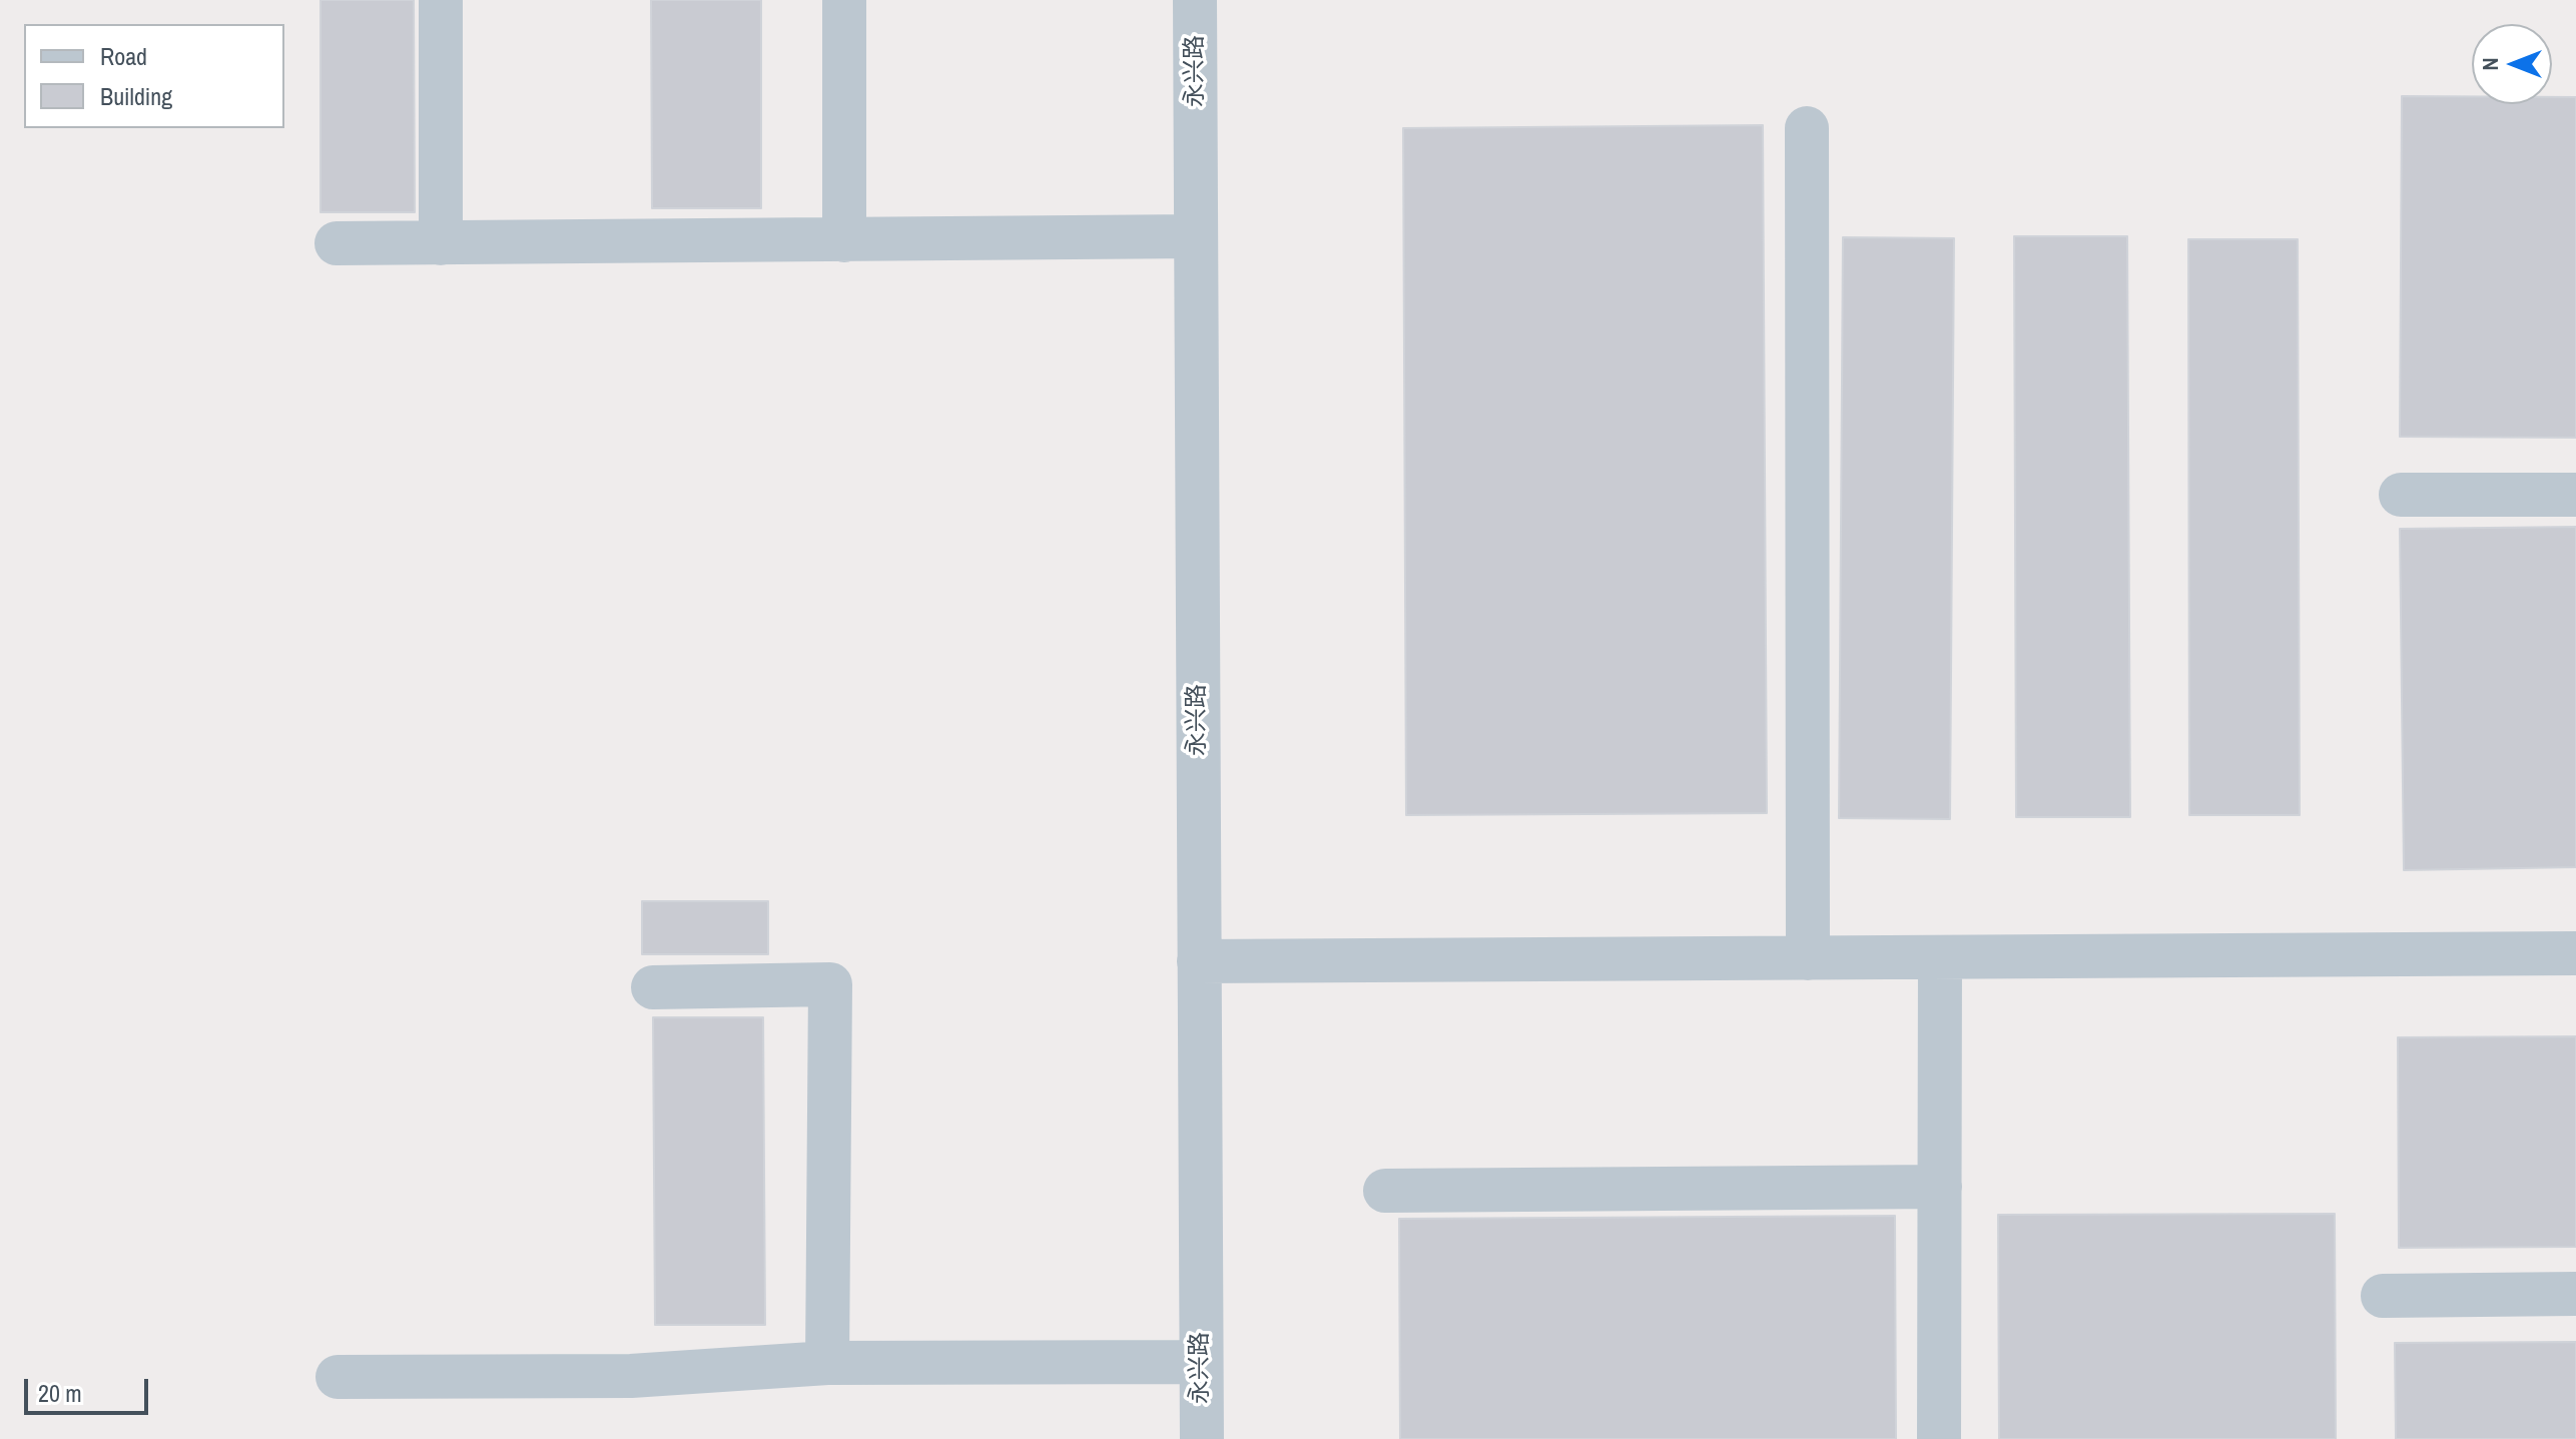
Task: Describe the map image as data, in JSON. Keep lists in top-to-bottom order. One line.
{"streets":{"street":["永兴路"]},"legend":["Road","Building"],"scale_bar":"20 m","north":"left"}
